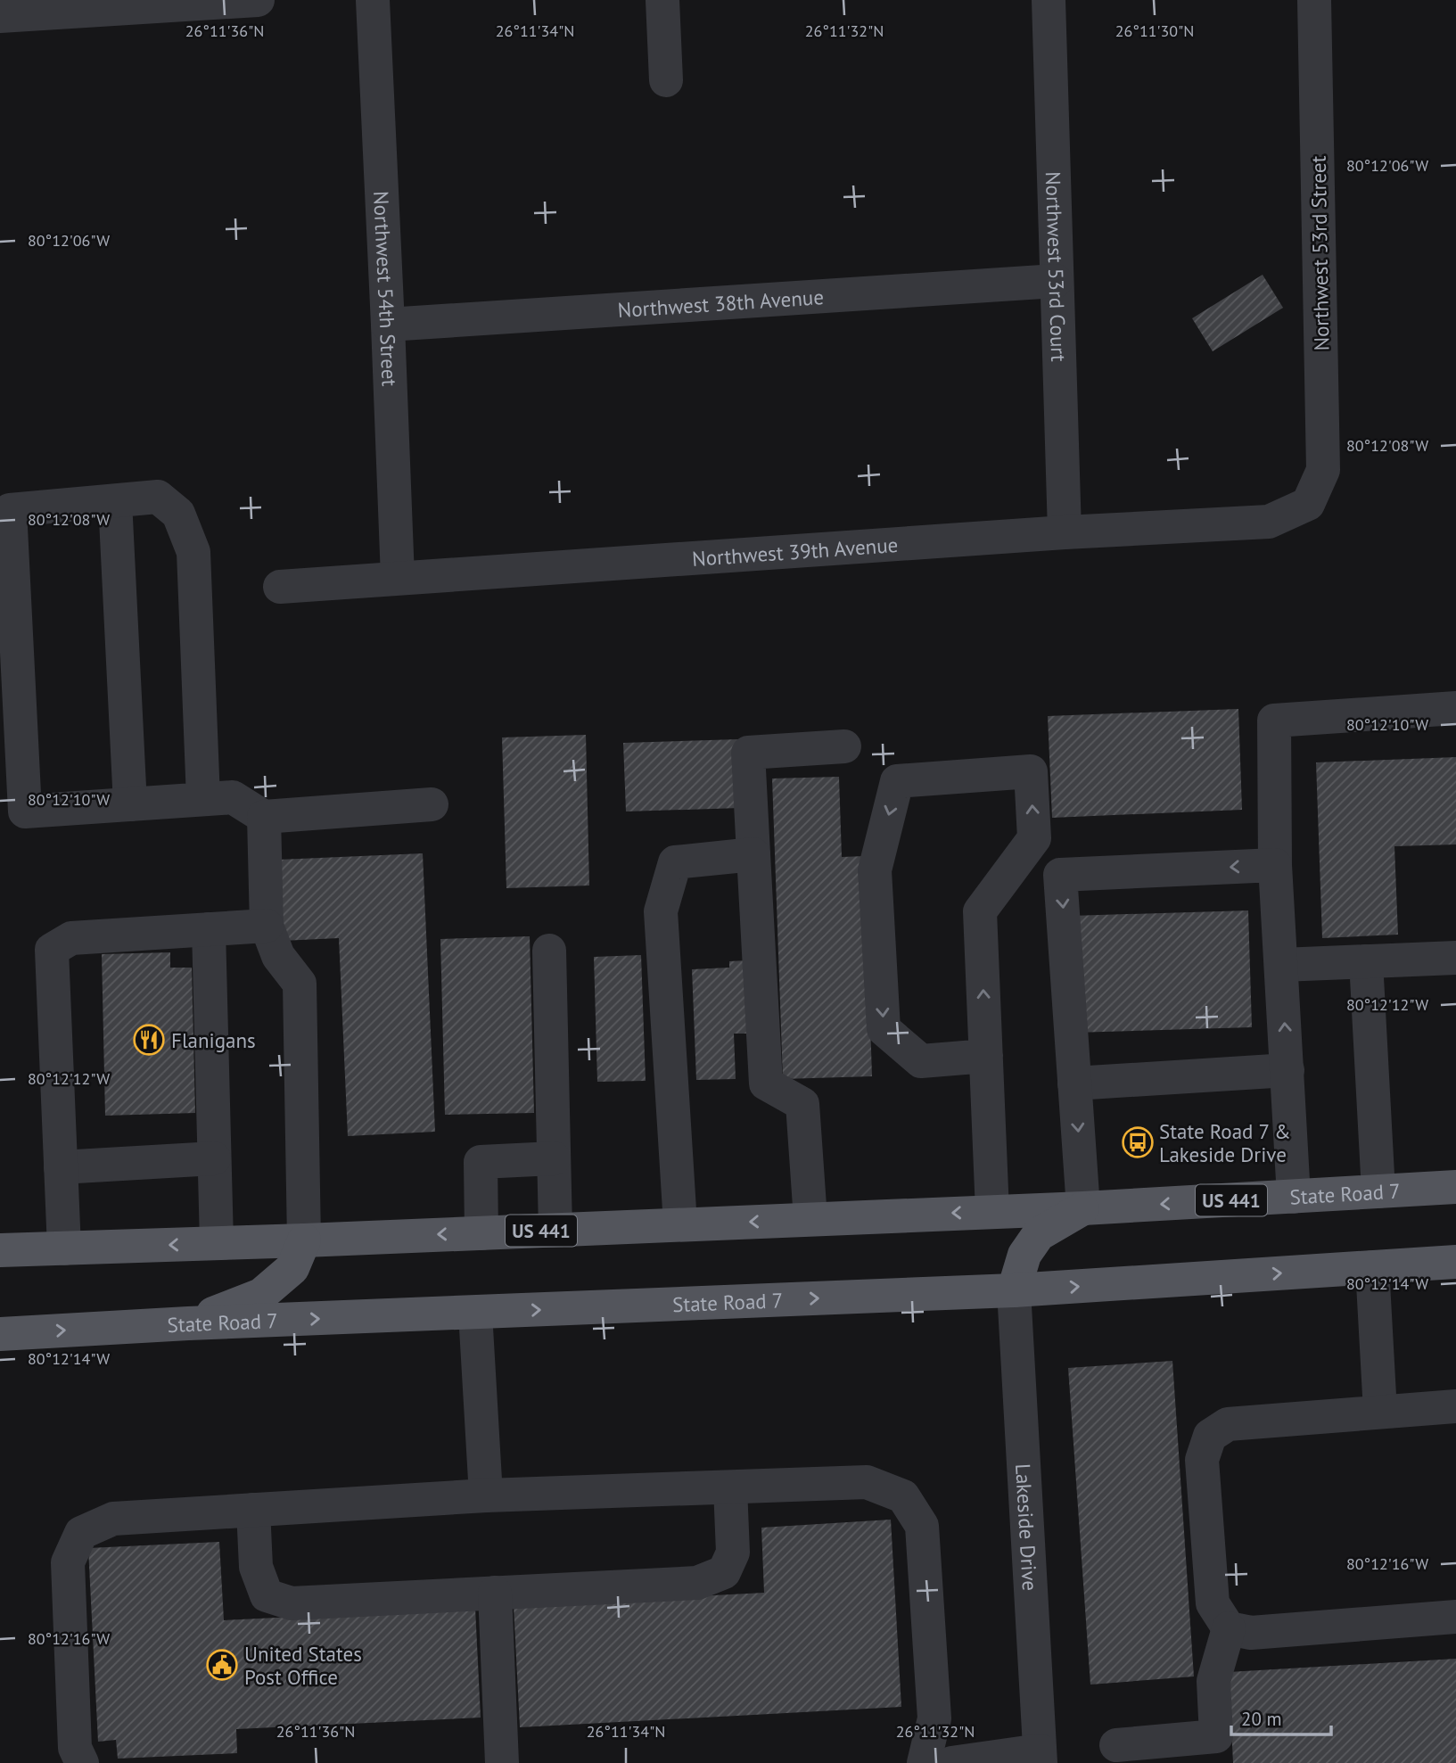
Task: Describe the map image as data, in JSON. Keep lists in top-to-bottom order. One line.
{"streets":{"main road":["State Road 7","US 441"],"street":["Northwest 53rd Street","Northwest 53rd Court","Northwest 54th Street","Northwest 38th Avenue","Northwest 39th Avenue","Lakeside Drive"]},"crossings":[["Northwest 53rd Street","Northwest 39th Avenue"],["Northwest 53rd Court","Northwest 38th Avenue"],["Northwest 53rd Court","Northwest 39th Avenue"],["Northwest 54th Street","Northwest 38th Avenue"],["Northwest 54th Street","Northwest 39th Avenue"],["State Road 7","Lakeside Drive"]],"places":{"restaurant":["Flanigans"],"bus stop":["State Road 7 & Lakeside Drive"],"public building":["United States Post Office"]},"scale_bar":"20 m","coordinates":["26°11'36\"N","26°11'34\"N","26°11'32\"N","26°11'30\"N","80°12'06\"W","80°12'08\"W","80°12'10\"W","80°12'12\"W","80°12'14\"W","80°12'16\"W"]}
